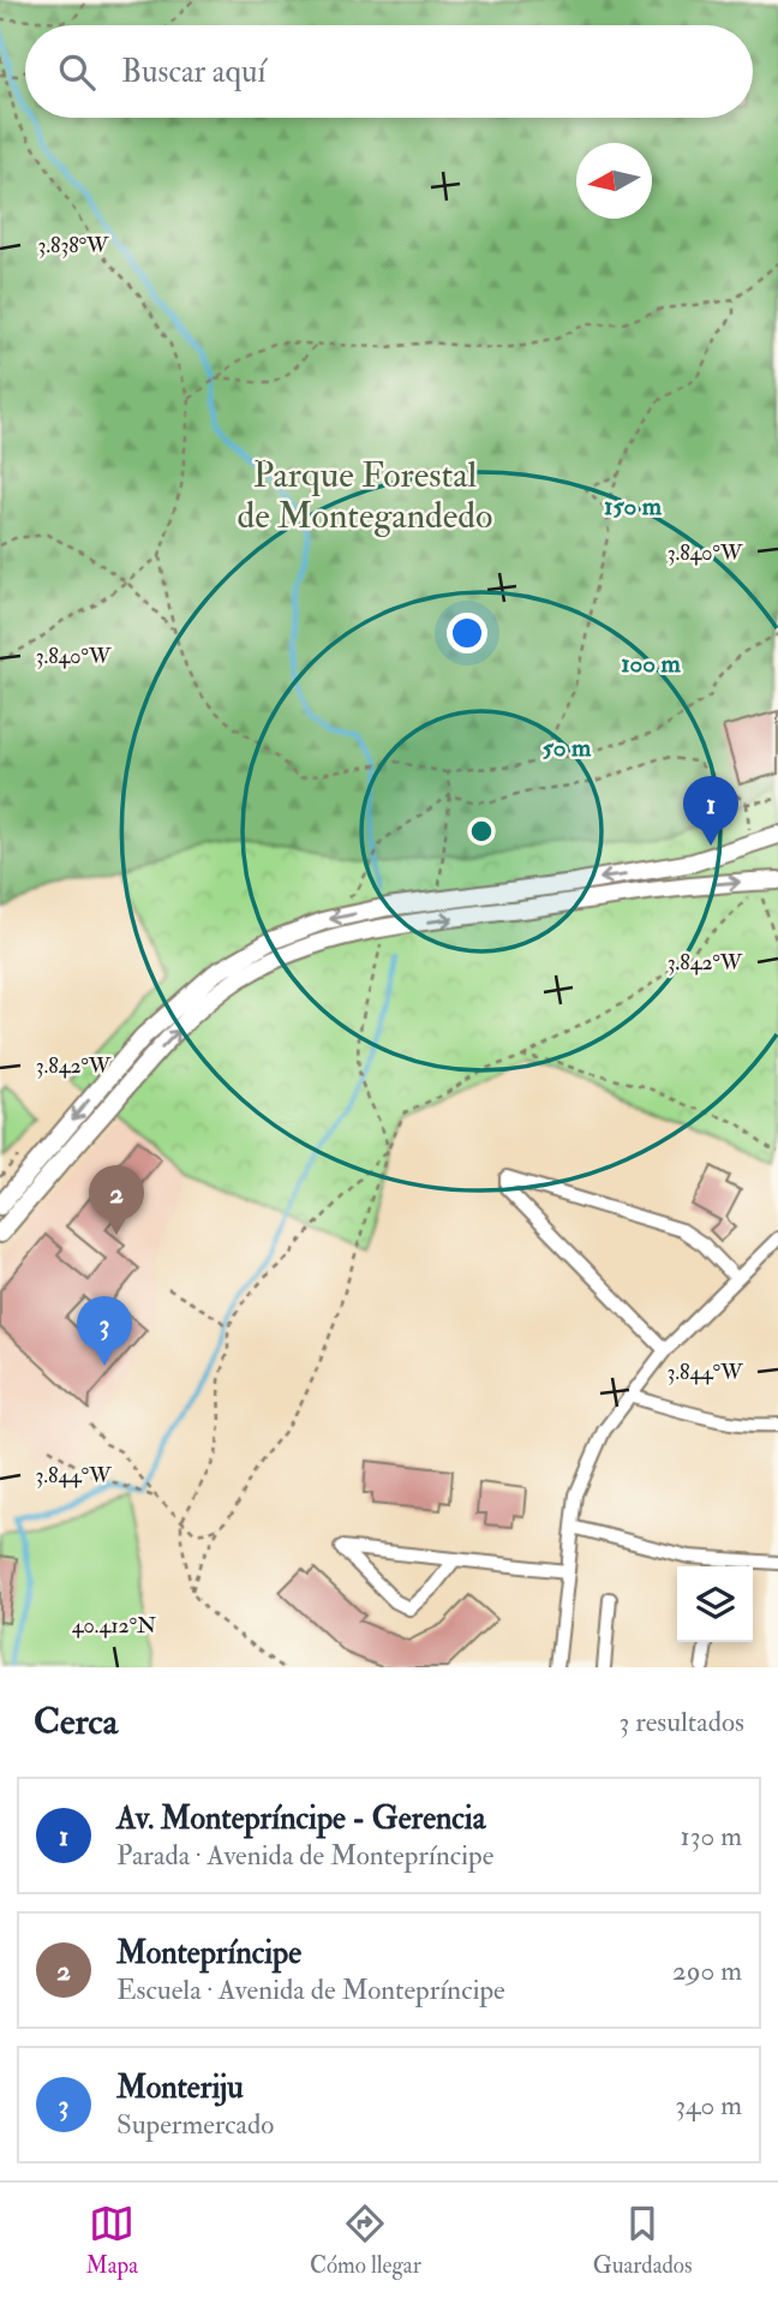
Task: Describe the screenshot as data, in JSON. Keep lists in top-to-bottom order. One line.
{"parks":["Parque Forestal de Montegandedo"],"north":"left","page":{"search":"Buscar aquí","pins":["1","2","3"],"heading":["Cerca","3 resultados"],"list":[{"mark":"1","name":"Av. Montepríncipe - Gerencia","note":"Parada · Avenida de Montepríncipe","value":"130 m"},{"mark":"2","name":"Montepríncipe","note":"Escuela · Avenida de Montepríncipe","value":"290 m"},{"mark":"3","name":"Monteriju","note":"Supermercado","value":"340 m"}],"nav":["Mapa","Cómo llegar","Guardados"]},"coordinates":["3.838°W","3.840°W","3.842°W","3.844°W","40.412°N"],"rings":["150 m","100 m","50 m"]}
